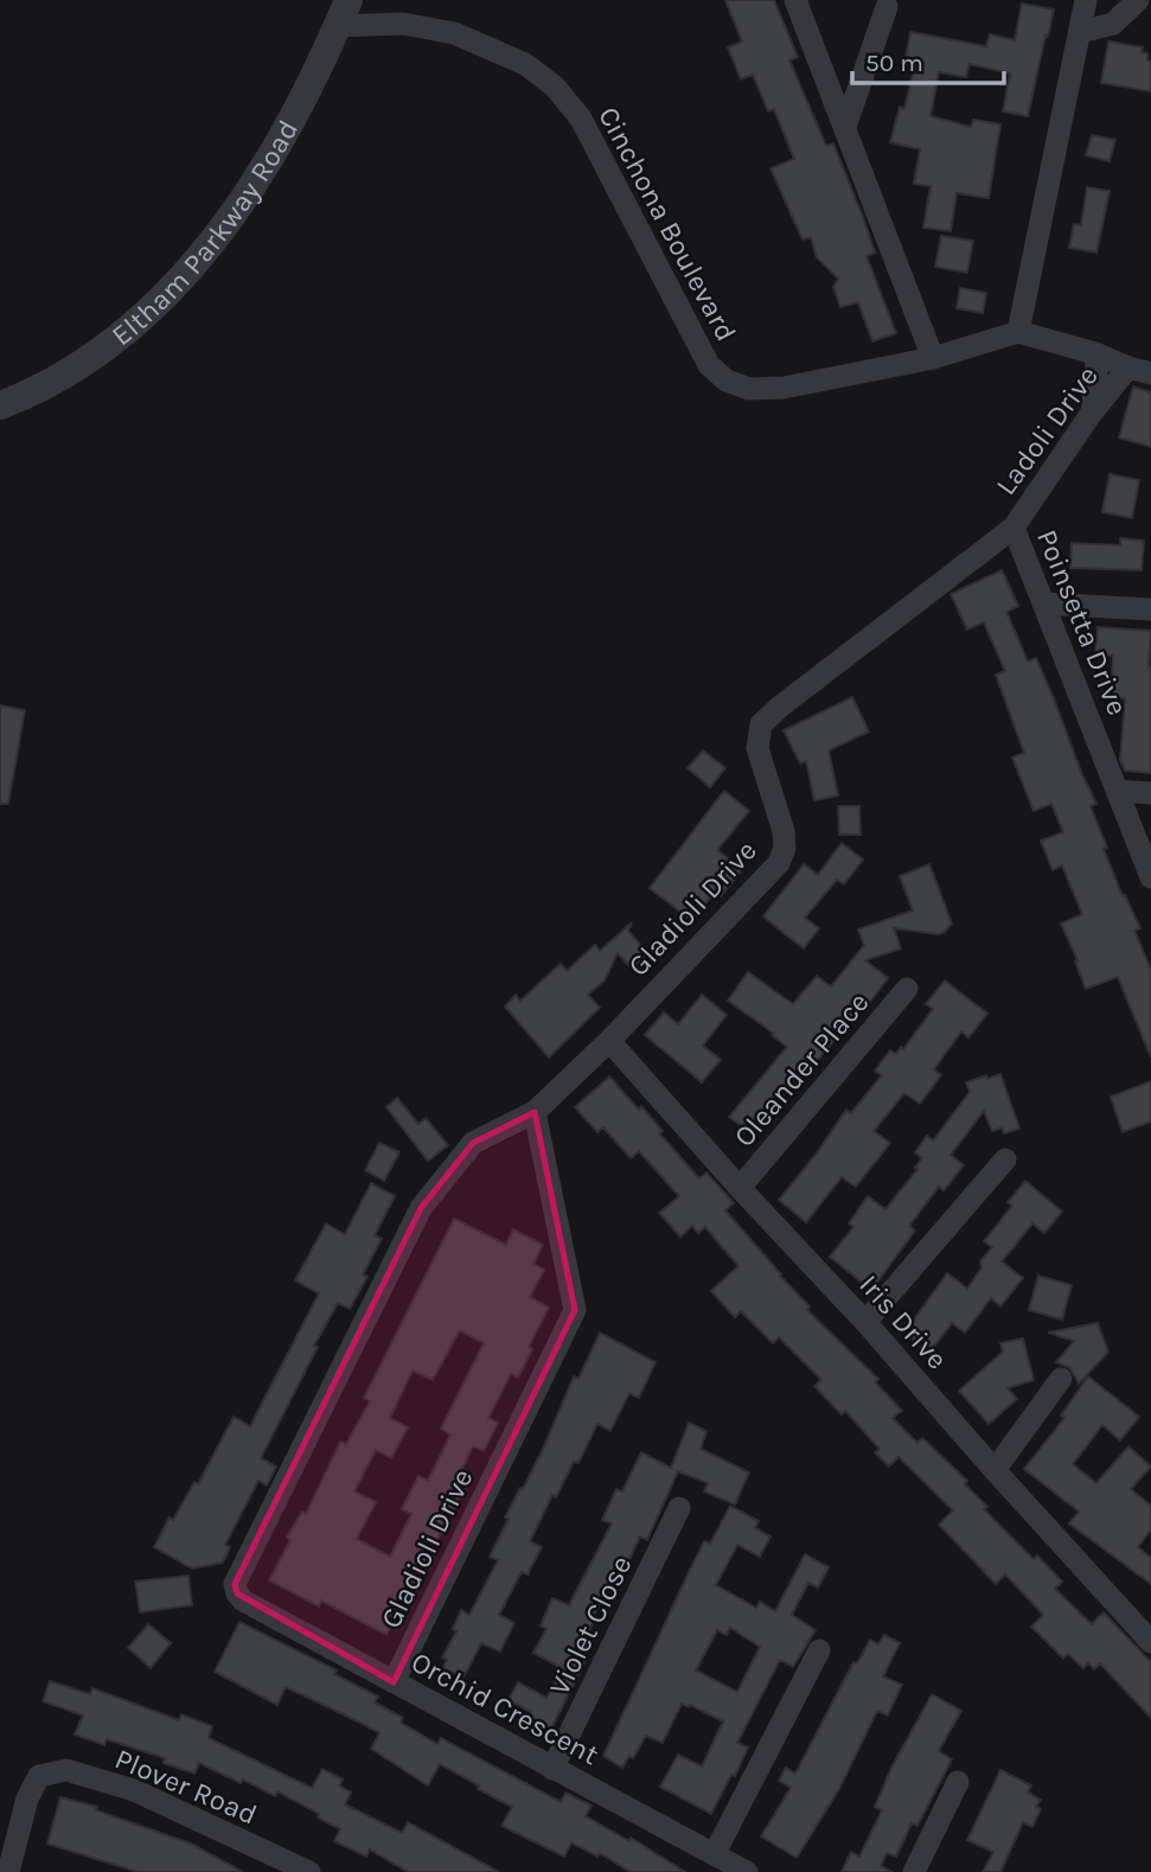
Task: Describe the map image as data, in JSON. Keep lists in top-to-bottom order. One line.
{"streets":{"street":["Cinchona Boulevard","Eltham Parkway Road","Ladoli Drive","Poinsetta Drive","Gladioli Drive","Oleander Place","Iris Drive","Violet Close","Orchid Crescent","Plover Road"]},"crossings":[["Cinchona Boulevard","Eltham Parkway Road"],["Ladoli Drive","Poinsetta Drive"],["Ladoli Drive","Gladioli Drive"],["Poinsetta Drive","Gladioli Drive"],["Gladioli Drive","Iris Drive"],["Gladioli Drive","Orchid Crescent"],["Oleander Place","Iris Drive"],["Violet Close","Orchid Crescent"]],"scale_bar":"50 m"}
